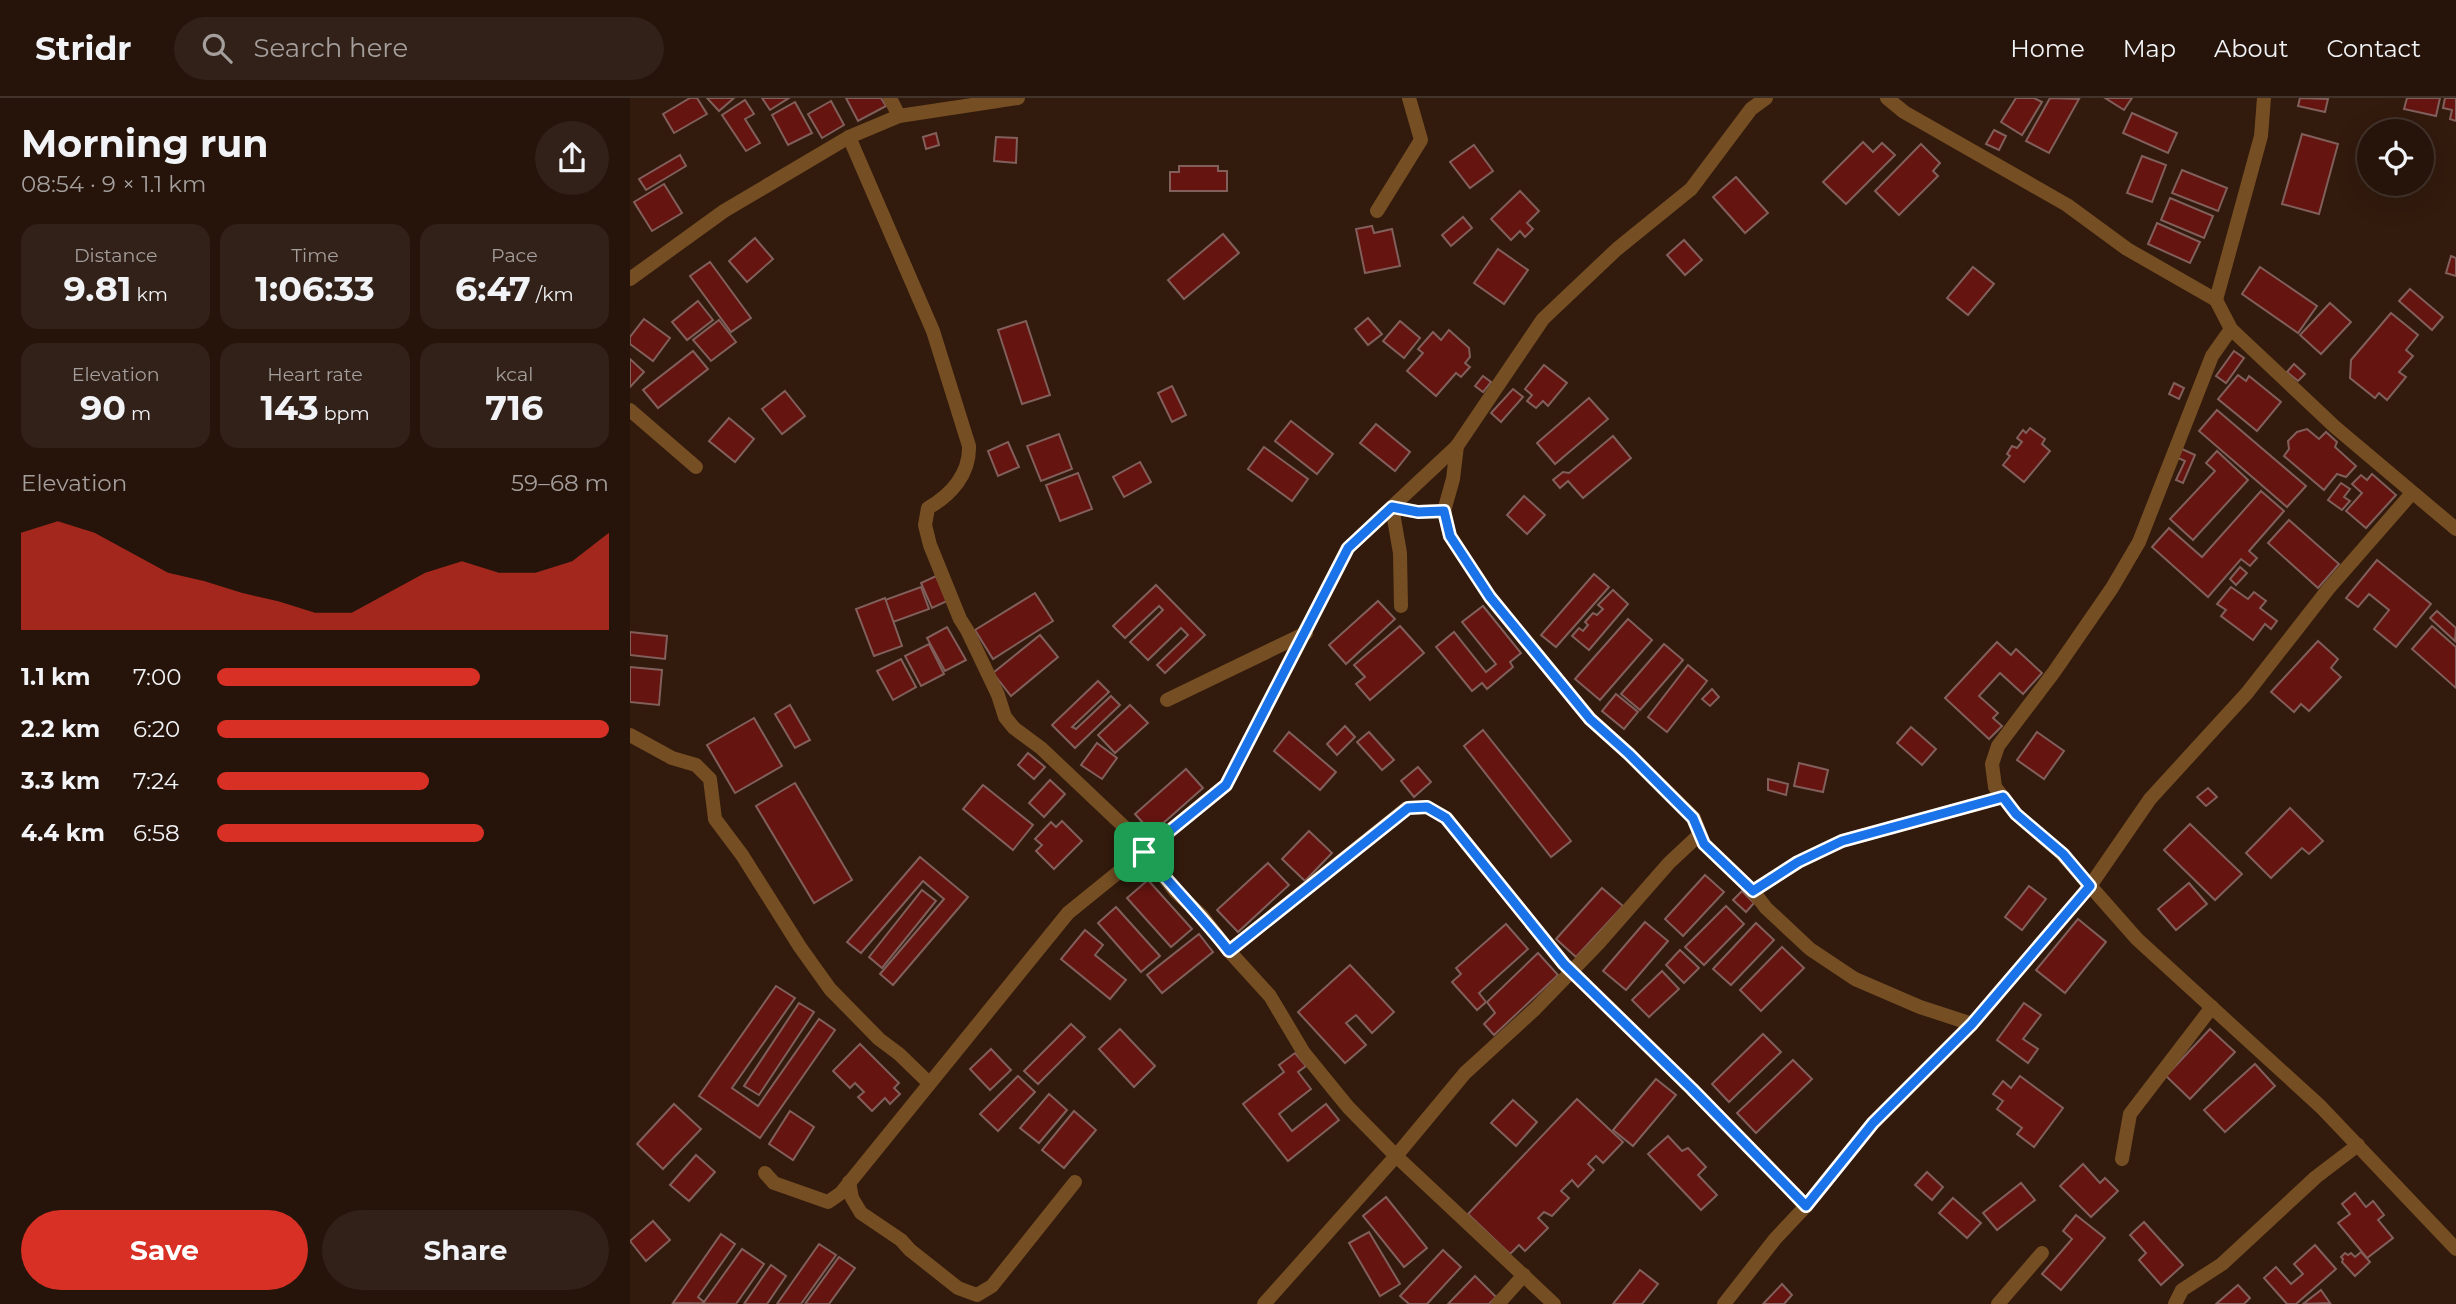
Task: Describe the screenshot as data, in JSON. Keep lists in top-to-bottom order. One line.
{"page":{"header":"Stridr","search":"Search here","nav":["Home","Map","About","Contact"],"heading":["Morning run","08:54 · 9 × 1.1 km"],"stats":[["Distance","9.81 km"],["Time","1:06:33"],["Pace","6:47 /km"],["Elevation","90 m"],["Heart rate","143 bpm"],["kcal","716"]],"chart":["Elevation","59–68 m"],"list":[{"name":"1.1 km","note":"7:00"},{"name":"2.2 km","note":"6:20"},{"name":"3.3 km","note":"7:24"},{"name":"4.4 km","note":"6:58"}],"buttons":["Save","Share"]}}
